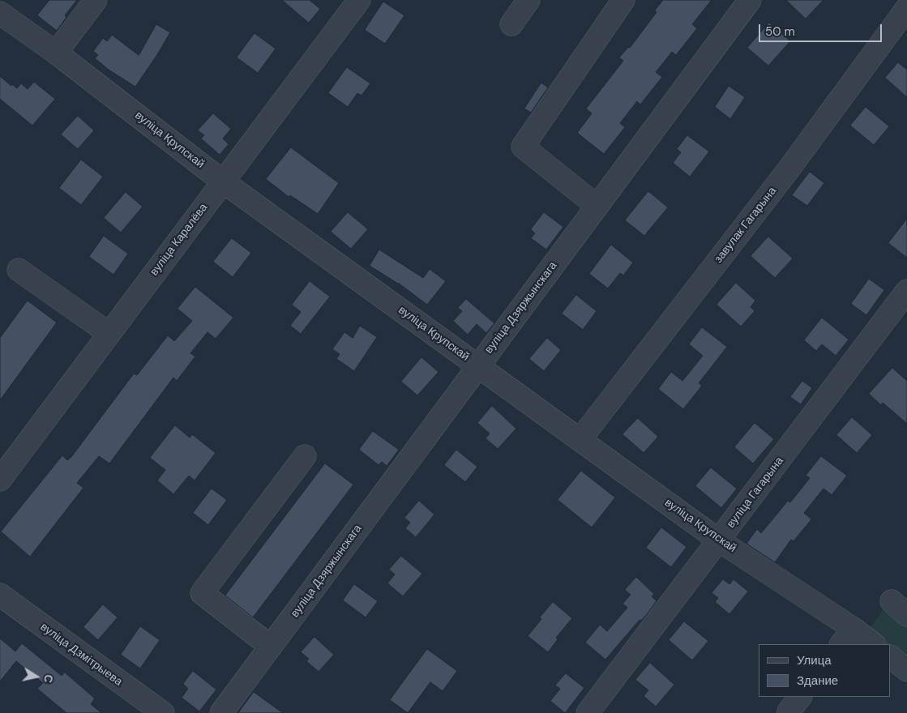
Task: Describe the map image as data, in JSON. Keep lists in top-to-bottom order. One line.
{"streets":{"street":["вуліца Крупскай","завулак Гагарына","вуліца Каралёва","вуліца Дзяржынскага","вуліца Гагарына","вуліца Дзмітрыева"]},"crossings":[["вуліца Крупскай","завулак Гагарына"],["вуліца Крупскай","вуліца Каралёва"],["вуліца Крупскай","вуліца Дзяржынскага"],["вуліца Крупскай","вуліца Гагарына"]],"legend":["Улица","Здание"],"scale_bar":"50 m","north":"right"}
